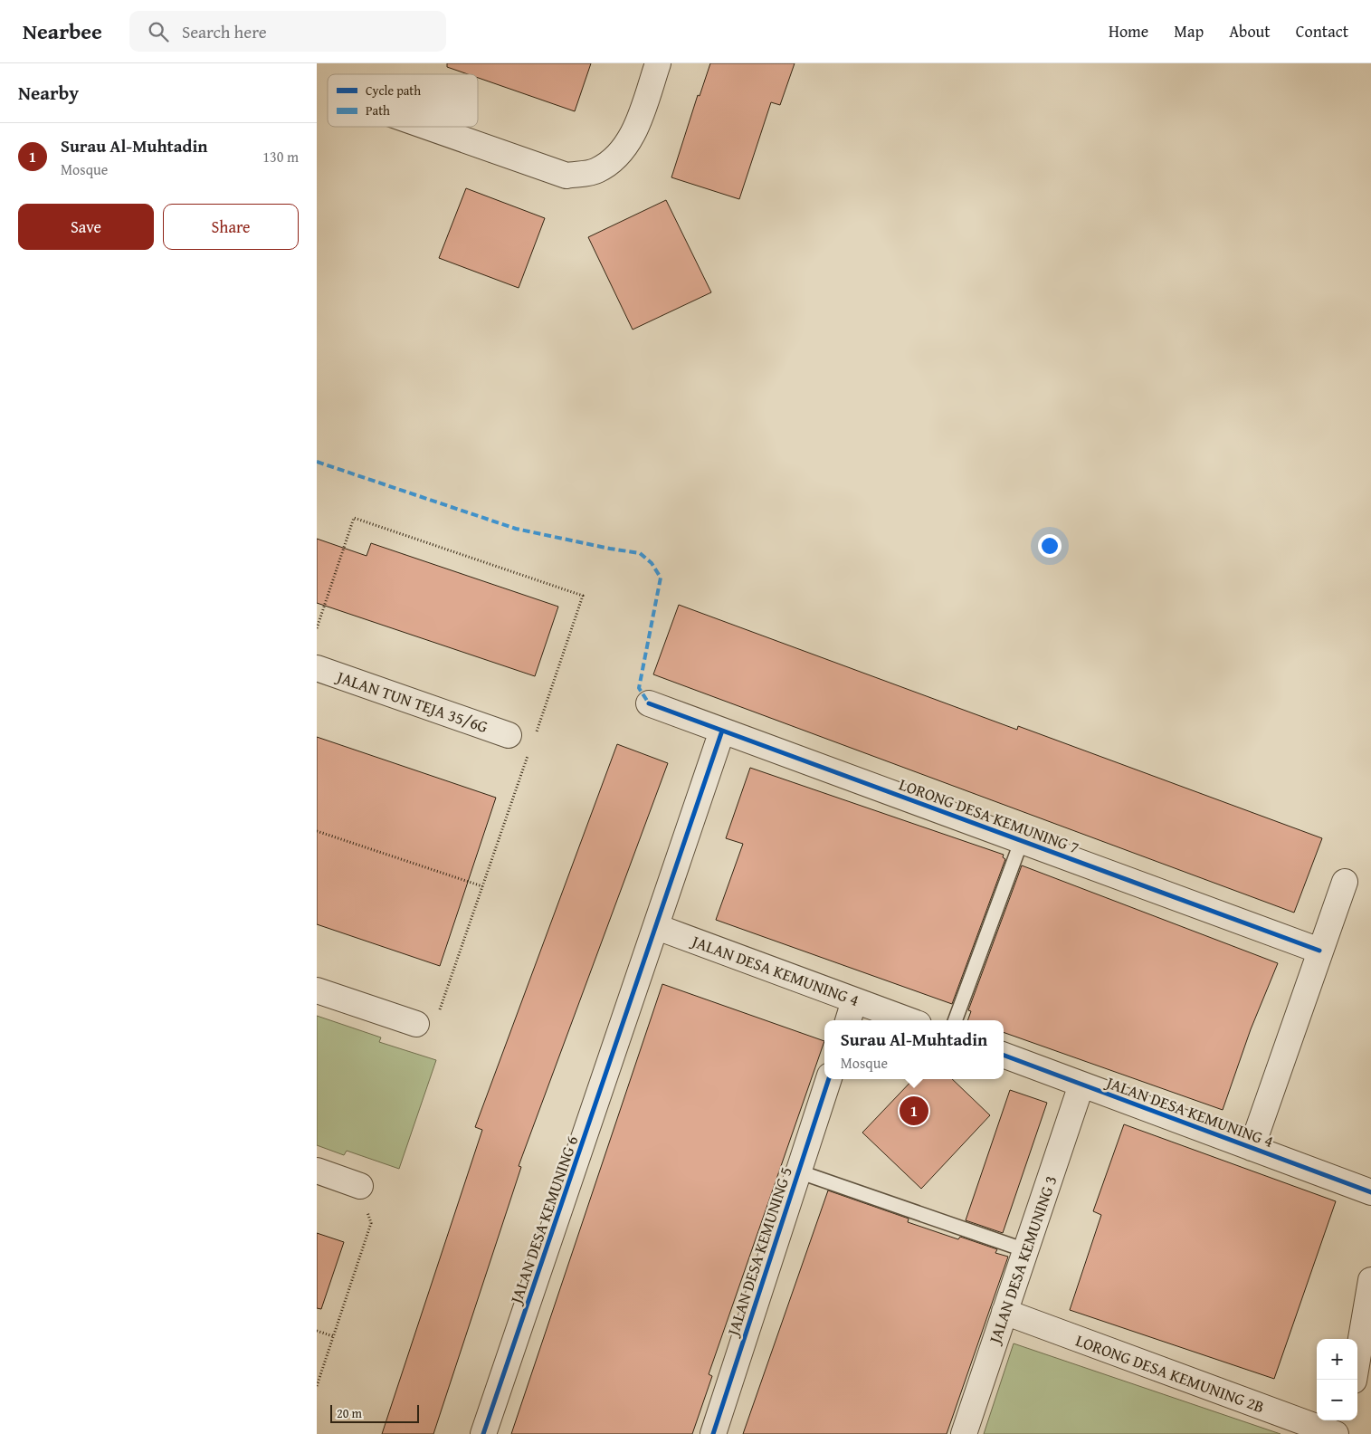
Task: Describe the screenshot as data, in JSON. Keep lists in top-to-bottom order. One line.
{"streets":{"street":["JALAN TUN TEJA 35/6G","LORONG DESA KEMUNING 7","JALAN DESA KEMUNING 4","JALAN DESA KEMUNING 6","JALAN DESA KEMUNING 5","JALAN DESA KEMUNING 3","LORONG DESA KEMUNING 2B"]},"crossings":[["LORONG DESA KEMUNING 7","JALAN DESA KEMUNING 6"],["JALAN DESA KEMUNING 4","JALAN DESA KEMUNING 6"],["JALAN DESA KEMUNING 4","JALAN DESA KEMUNING 3"],["JALAN DESA KEMUNING 3","LORONG DESA KEMUNING 2B"]],"legend":["Cycle path","Path"],"scale_bar":"20 m","page":{"header":"Nearbee","search":"Search here","nav":["Home","Map","About","Contact"],"heading":"Nearby","list":[{"mark":"1","name":"Surau Al-Muhtadin","note":"Mosque","value":"130 m"}],"buttons":["Save","Share"],"popup":["Surau Al-Muhtadin","Mosque"],"pins":"1","map_buttons":["+","−"],"scale":"20 m"}}
